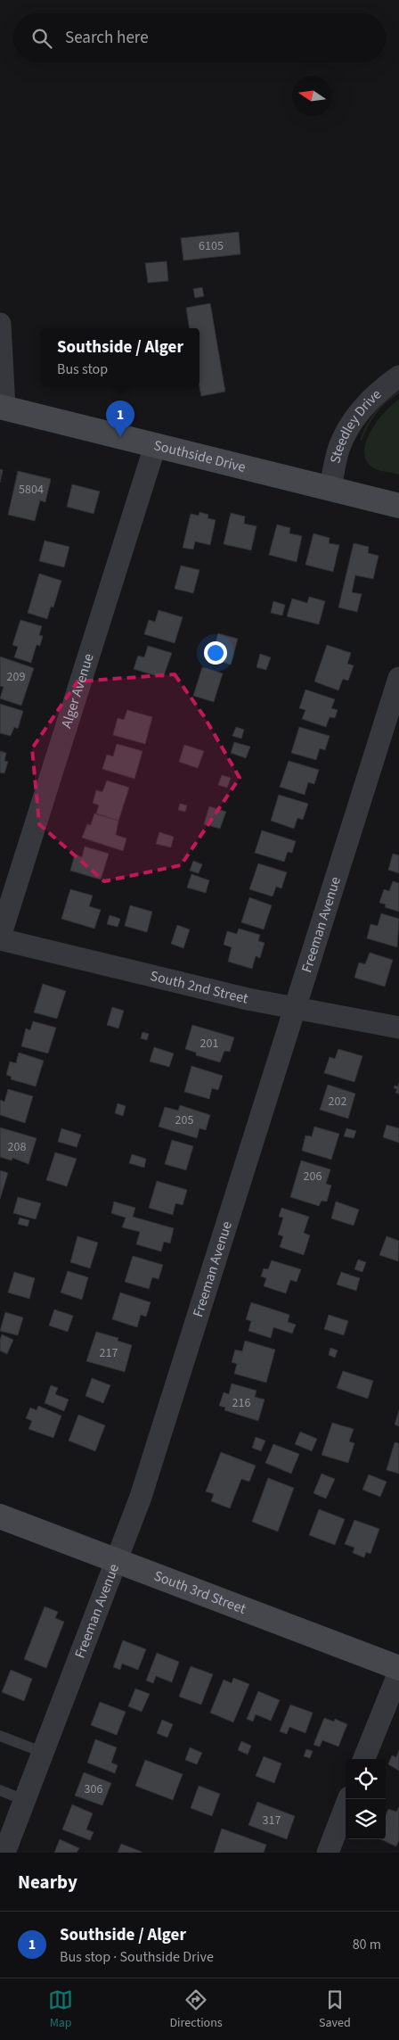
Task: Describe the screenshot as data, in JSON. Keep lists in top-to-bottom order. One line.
{"streets":{"street":["Steedley Drive","Southside Drive","Alger Avenue","Freeman Avenue","South 2nd Street","South 3rd Street"]},"crossings":[["Steedley Drive","Southside Drive"],["Southside Drive","Alger Avenue"],["Alger Avenue","South 2nd Street"],["Freeman Avenue","South 2nd Street"],["Freeman Avenue","South 3rd Street"]],"house_numbers":["6105","5804","209","201","202","205","208","206","217","216","306","317"],"north":"left","page":{"search":"Search here","popup":["Southside / Alger","Bus stop"],"pins":"1","heading":"Nearby","list":[{"mark":"1","name":"Southside / Alger","note":"Bus stop · Southside Drive","value":"80 m"}],"nav":["Map","Directions","Saved"]}}
